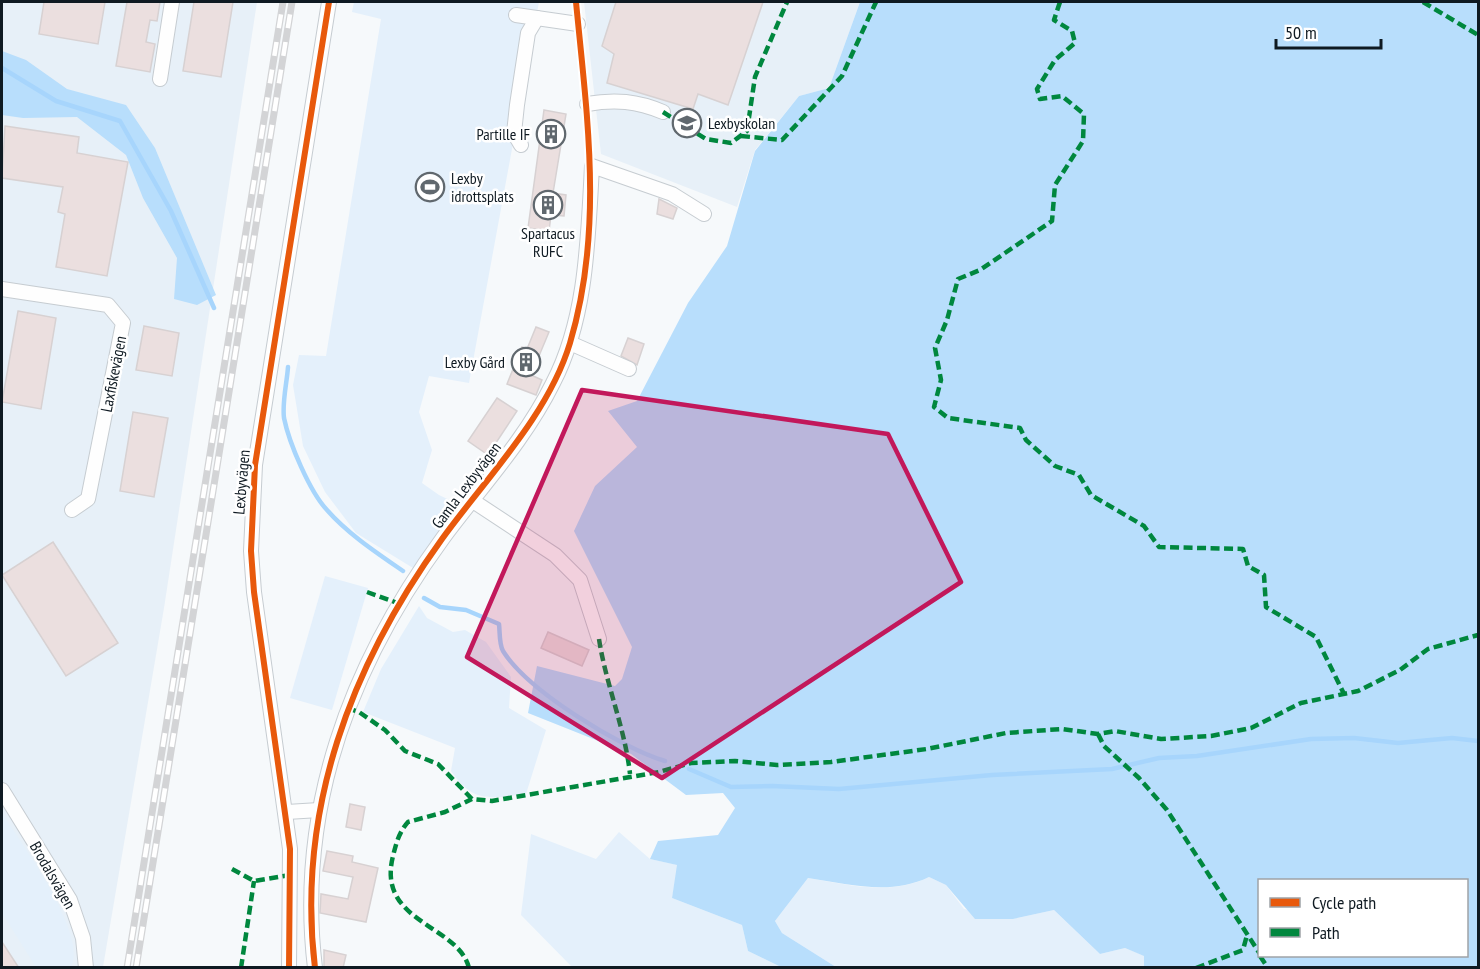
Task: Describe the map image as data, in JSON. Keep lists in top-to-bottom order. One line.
{"streets":{"street":["Laxfiskevägen","Lexbyvägen","Gamla Lexbyvägen","Brodalsvägen"]},"places":{"school or university":["Lexbyskolan"],"building":["Partille IF","Spartacus RUFC","Lexby Gård"],"sports":["Lexby idrottsplats"]},"legend":["Cycle path","Path"],"scale_bar":"50 m"}
